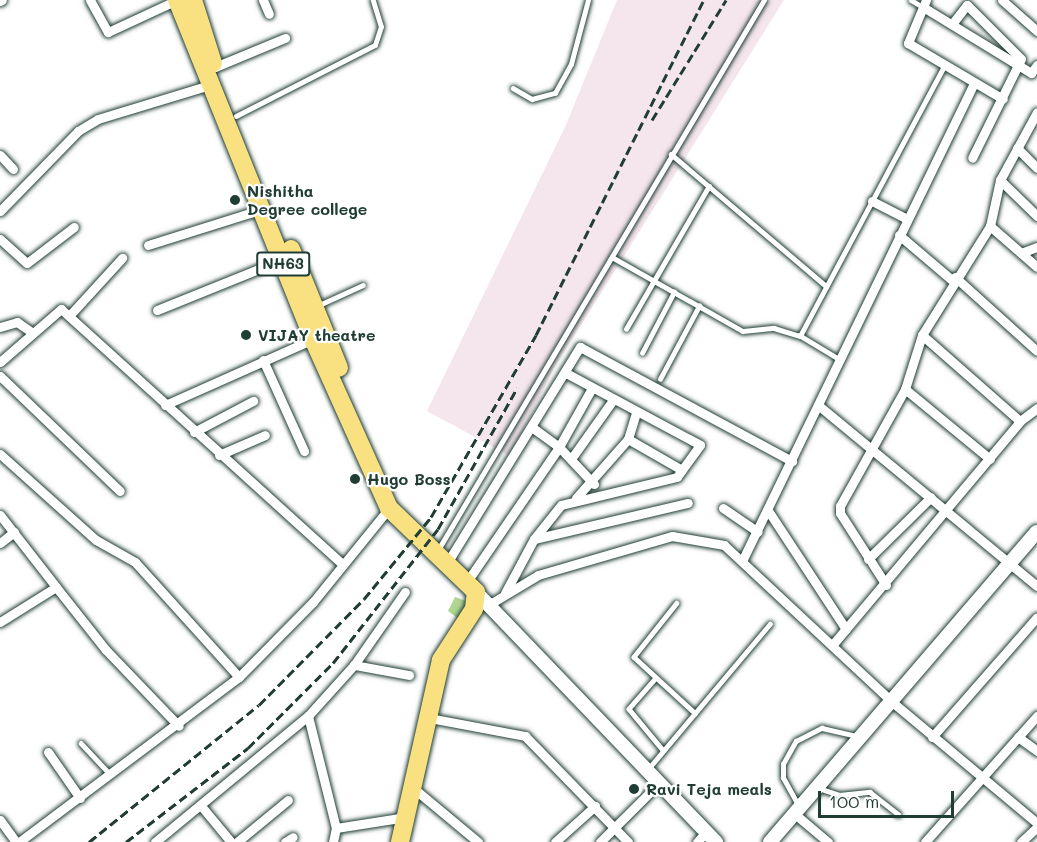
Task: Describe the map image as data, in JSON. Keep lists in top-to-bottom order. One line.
{"streets":{"highway":["NH63"]},"places":["Nishitha Degree college","VIJAY theatre","Hugo Boss","Ravi Teja meals"],"scale_bar":"100 m"}
